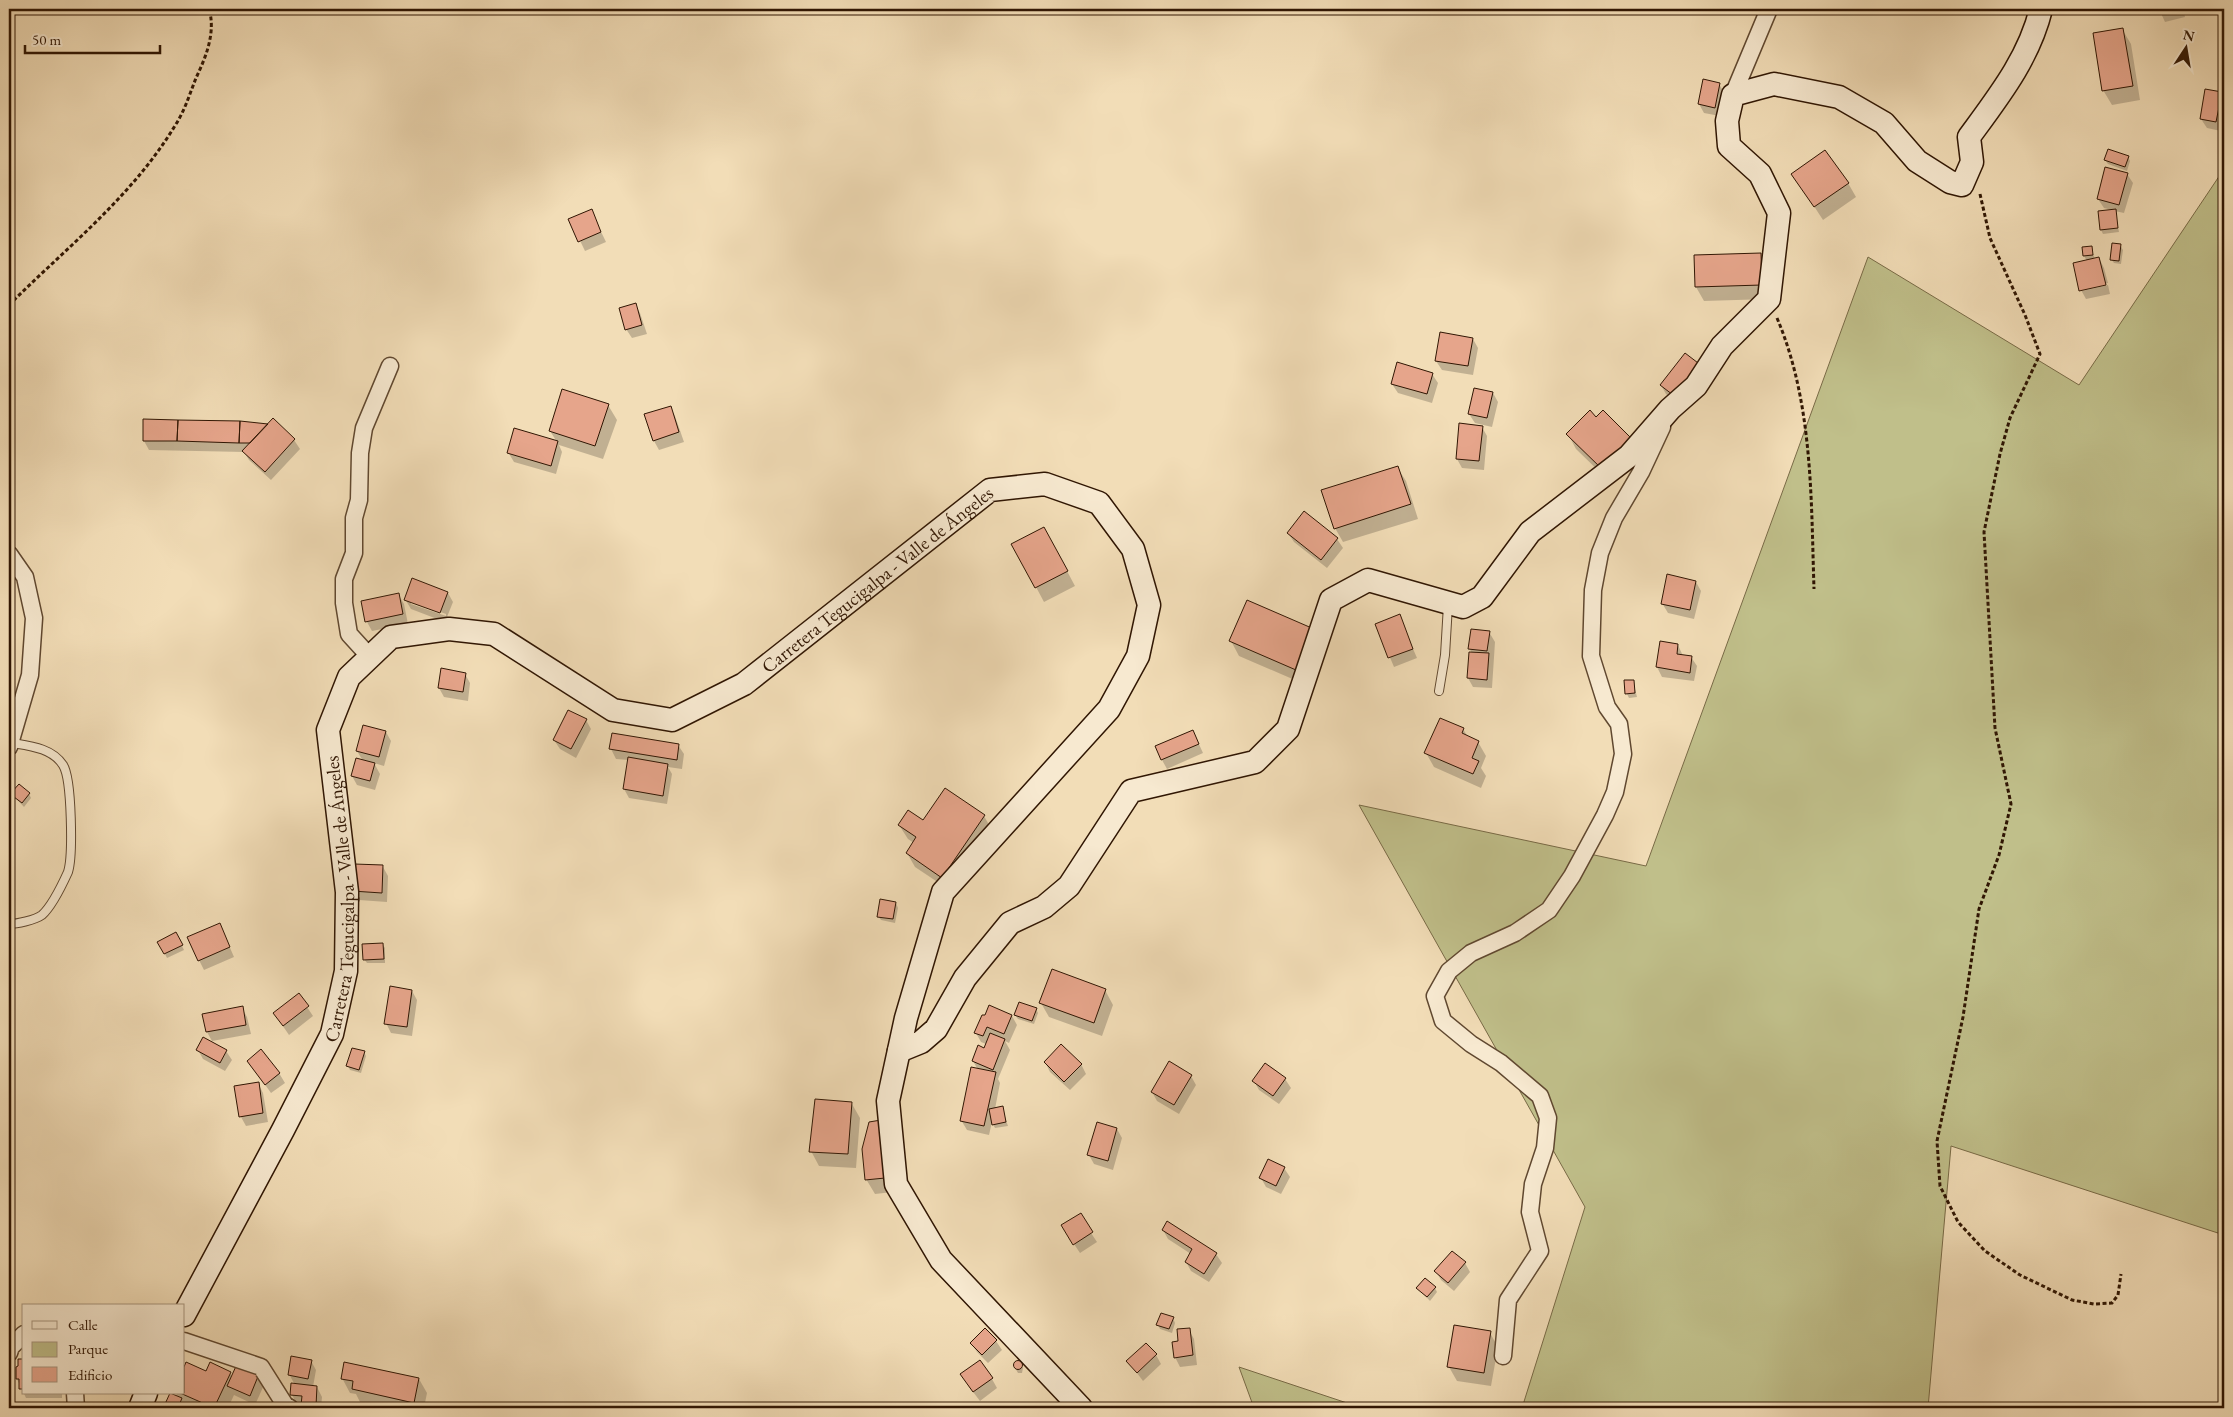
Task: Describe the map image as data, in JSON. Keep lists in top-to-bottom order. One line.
{"streets":{"main road":["Carretera Tegucigalpa - Valle de Ángeles"]},"legend":["Calle","Parque","Edificio"],"scale_bar":"50 m","north":"top"}
